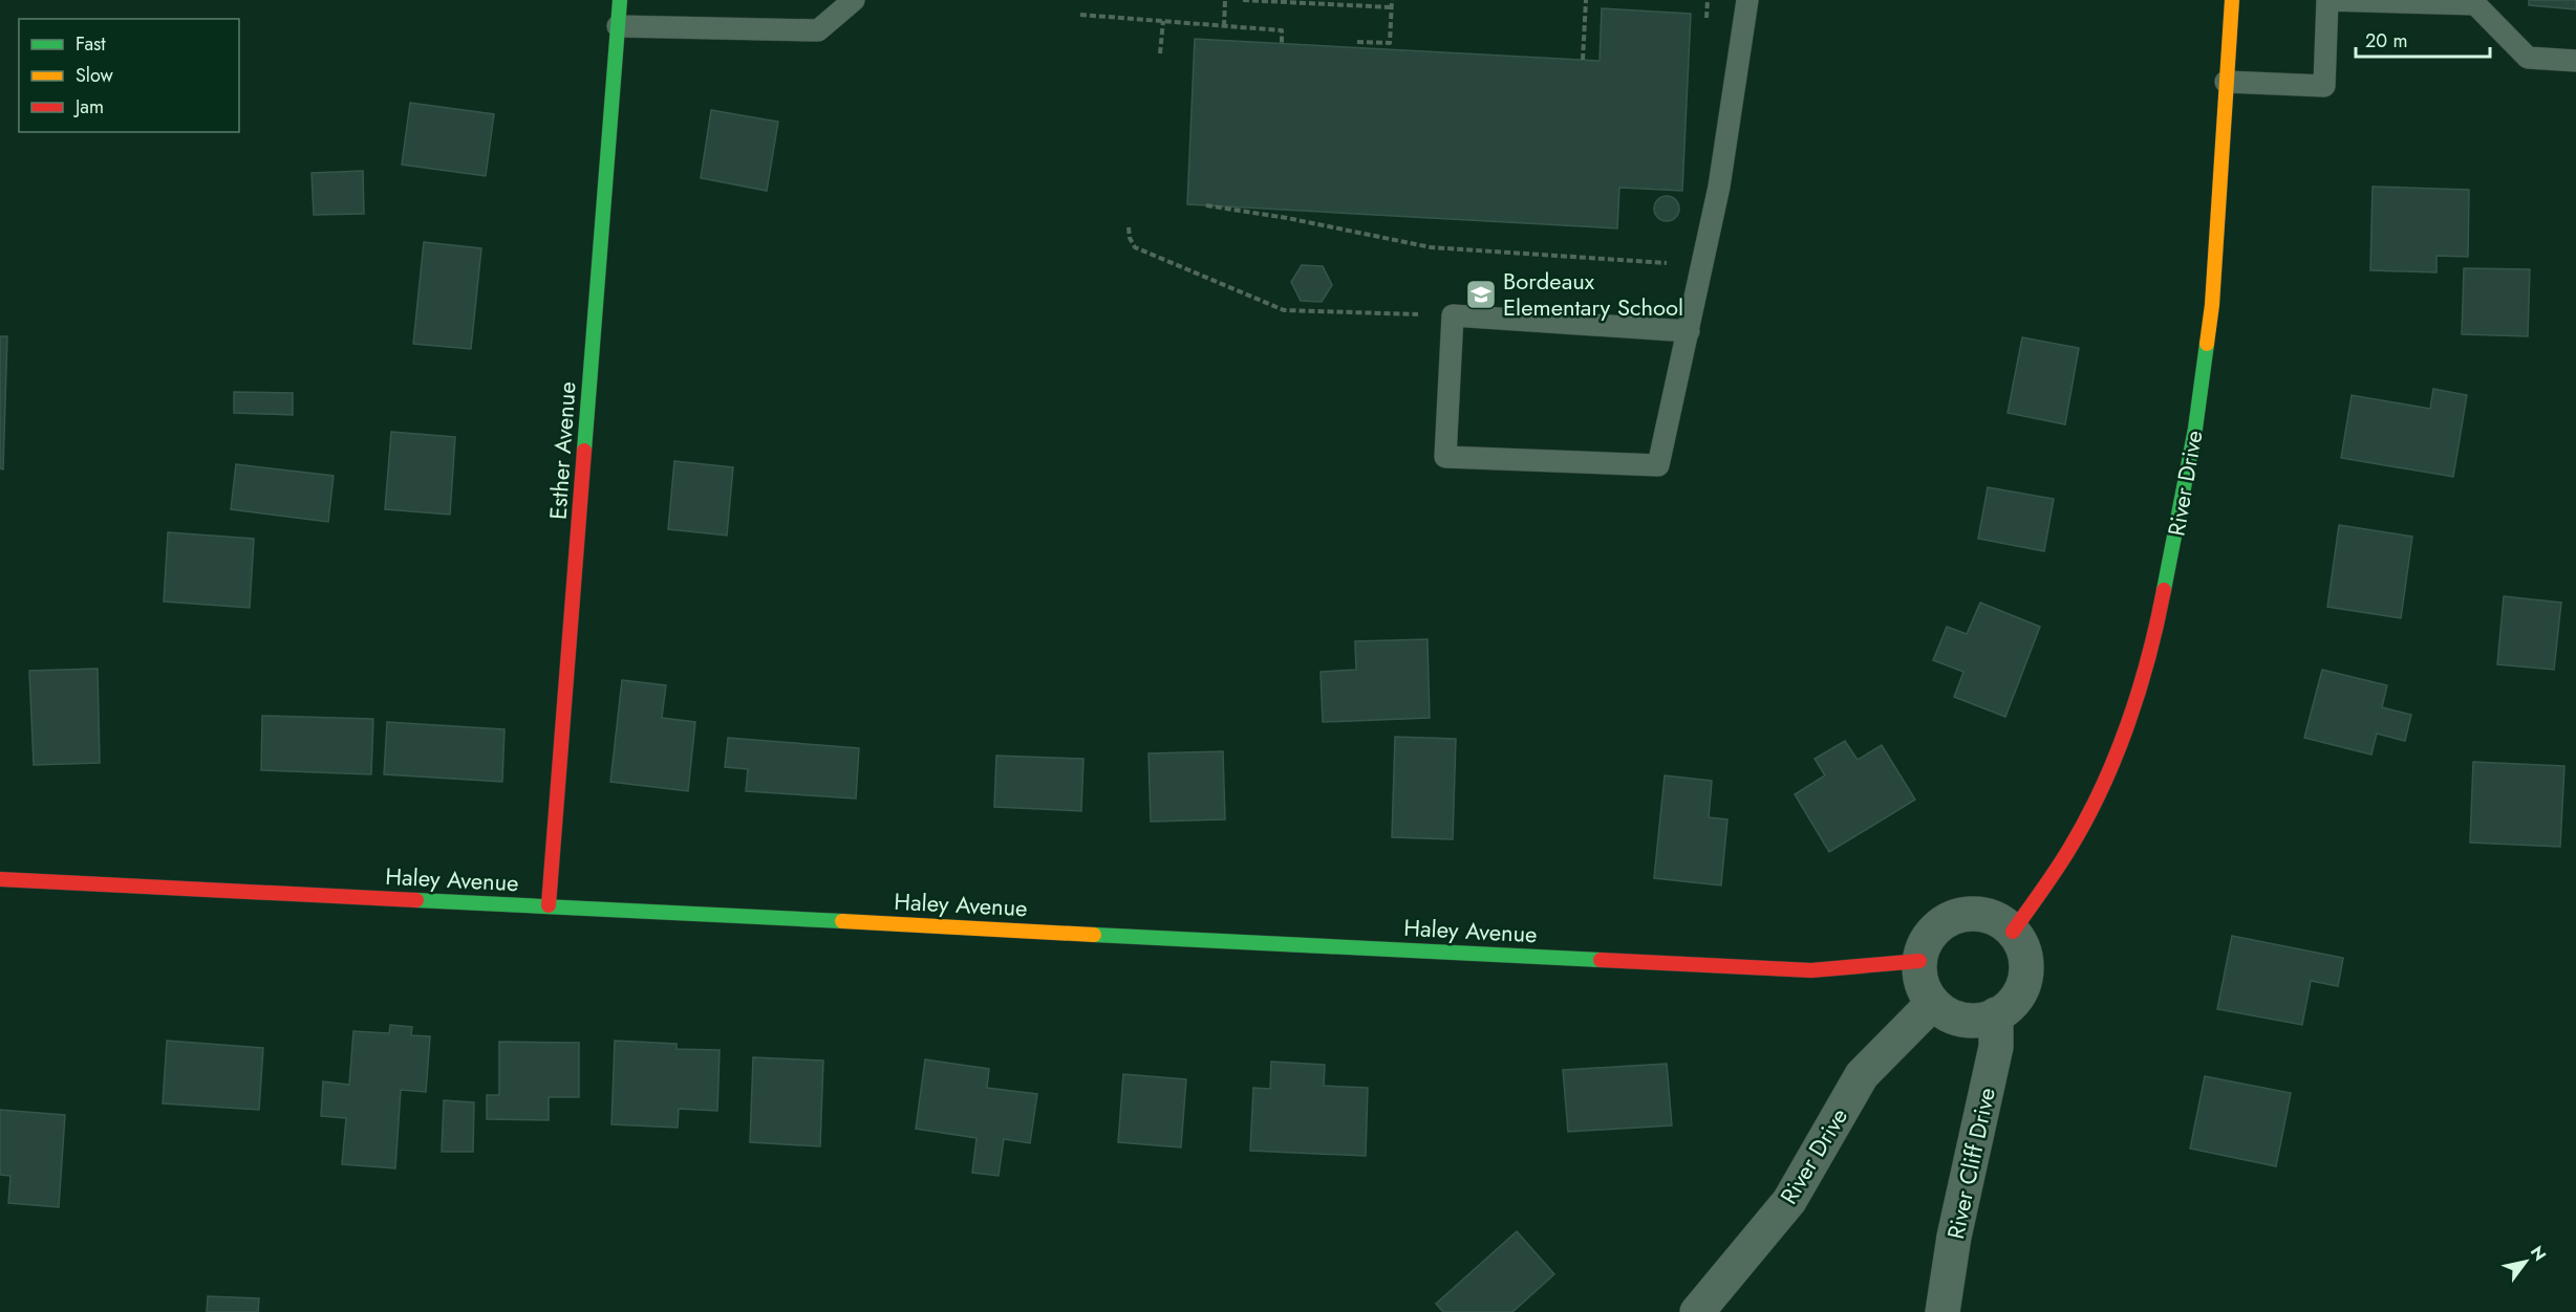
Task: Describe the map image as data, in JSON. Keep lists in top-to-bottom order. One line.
{"streets":{"street":["Esther Avenue","River Drive","Haley Avenue","River Cliff Drive"]},"crossings":[["Esther Avenue","Haley Avenue"],["River Drive","Haley Avenue"],["River Drive","River Cliff Drive"],["Haley Avenue","River Cliff Drive"]],"places":{"school or university":["Bordeaux Elementary School"]},"legend":["Fast","Slow","Jam"],"scale_bar":"20 m","north":"top right"}
